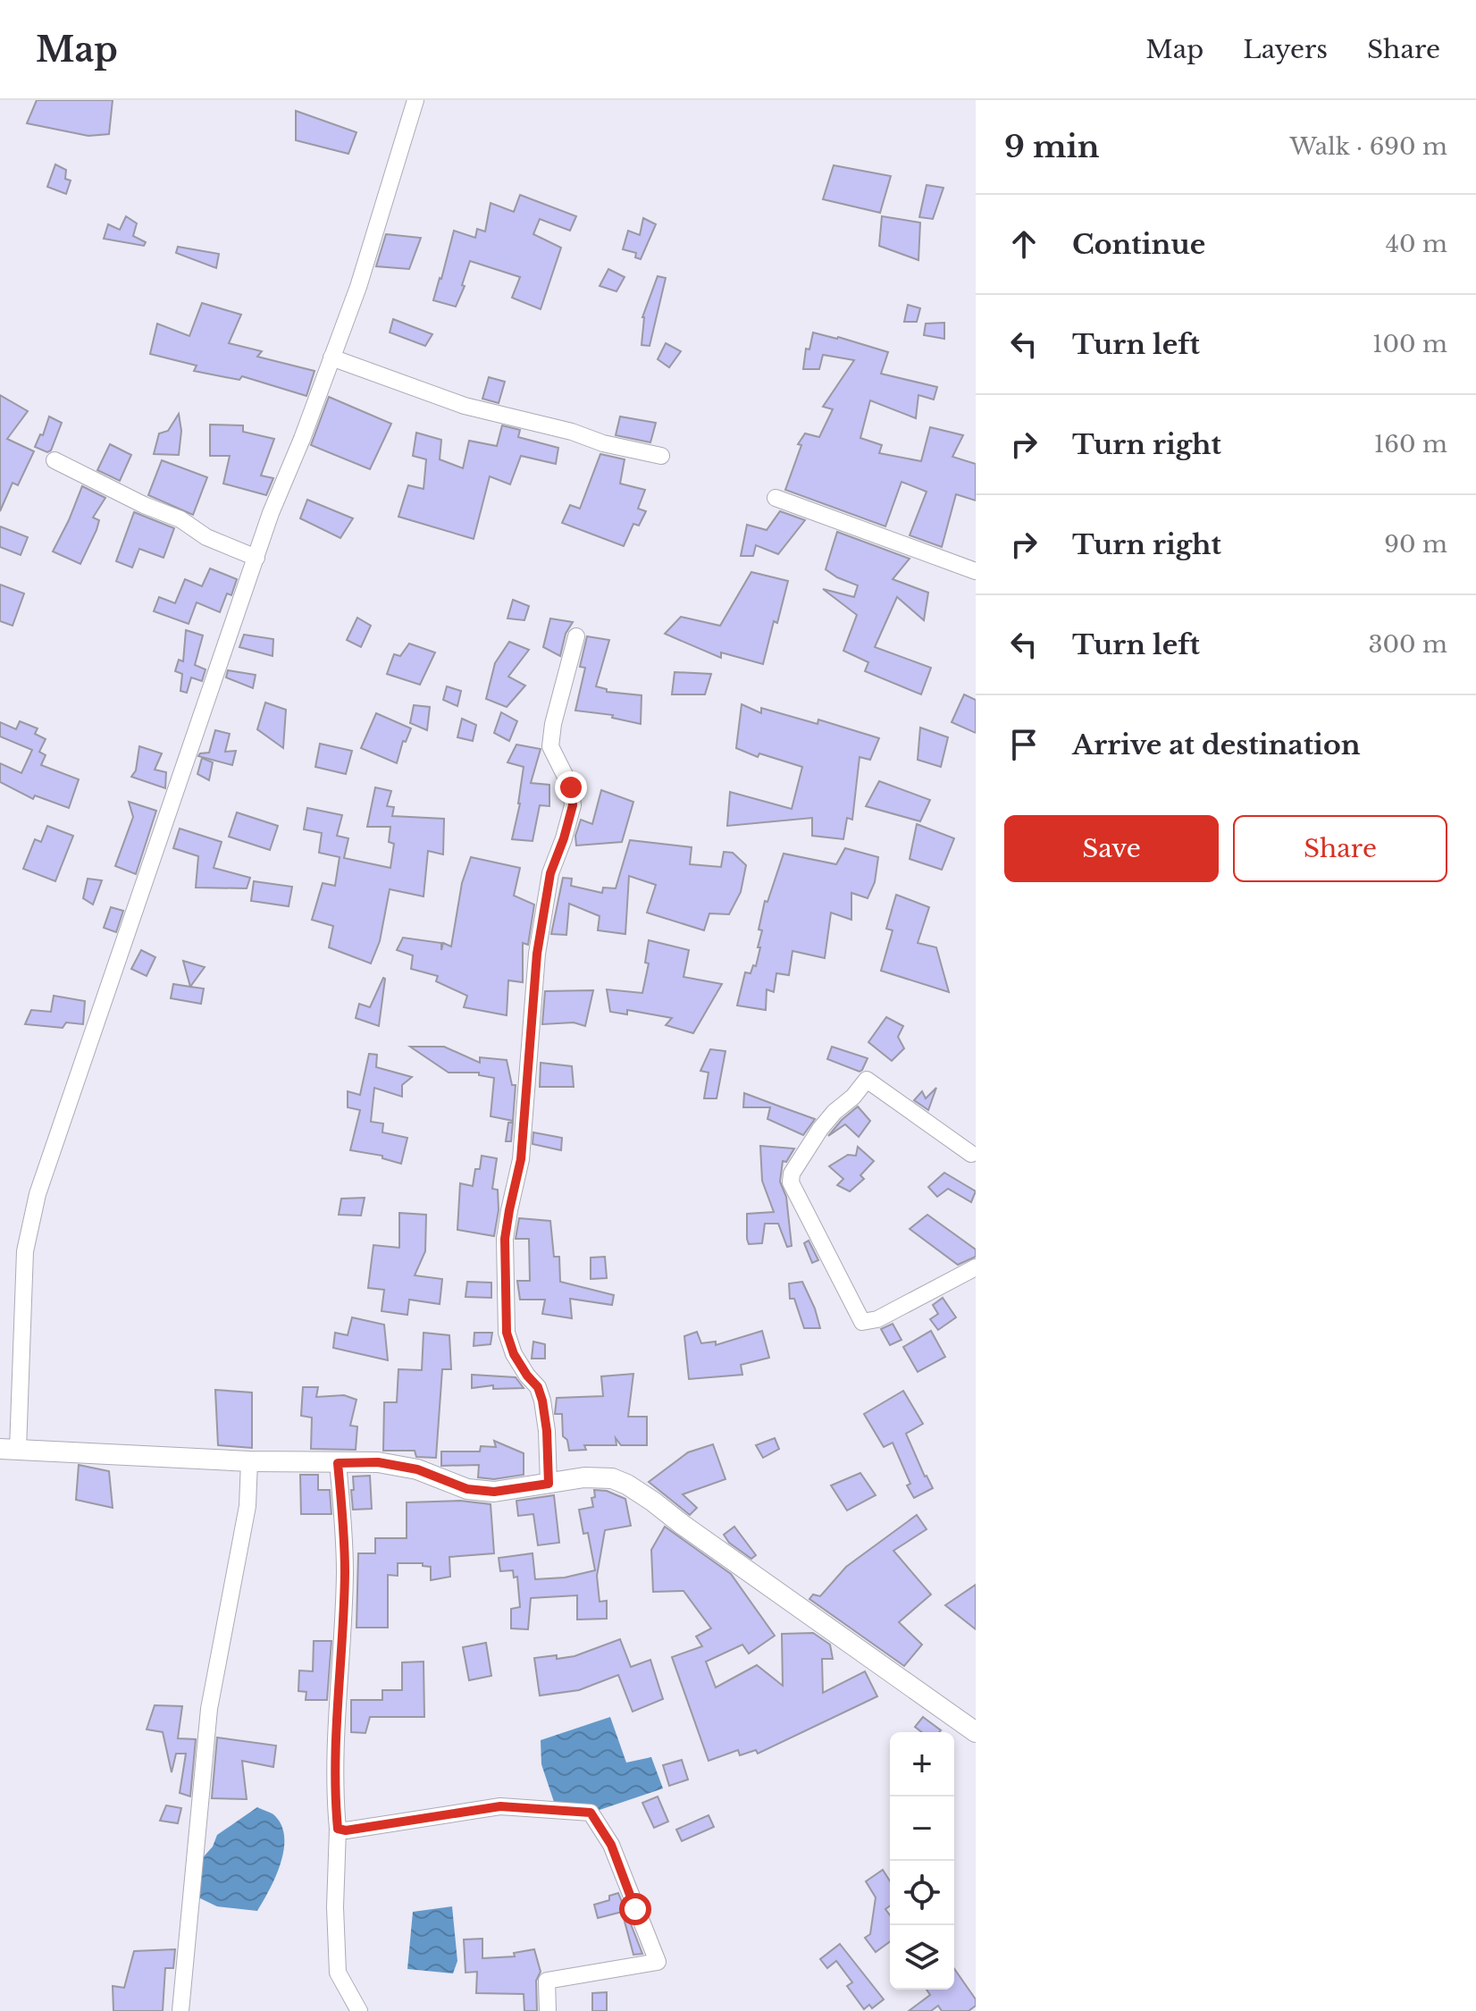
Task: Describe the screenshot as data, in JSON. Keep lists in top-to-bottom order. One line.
{"page":{"header":"Map","nav":["Map","Layers","Share"],"heading":["9 min","Walk · 690 m"],"list":[["Continue","40 m"],["Turn left","100 m"],["Turn right","160 m"],["Turn right","90 m"],["Turn left","300 m"],"Arrive at destination"],"buttons":["Save","Share"],"map_buttons":["+","−"]}}
